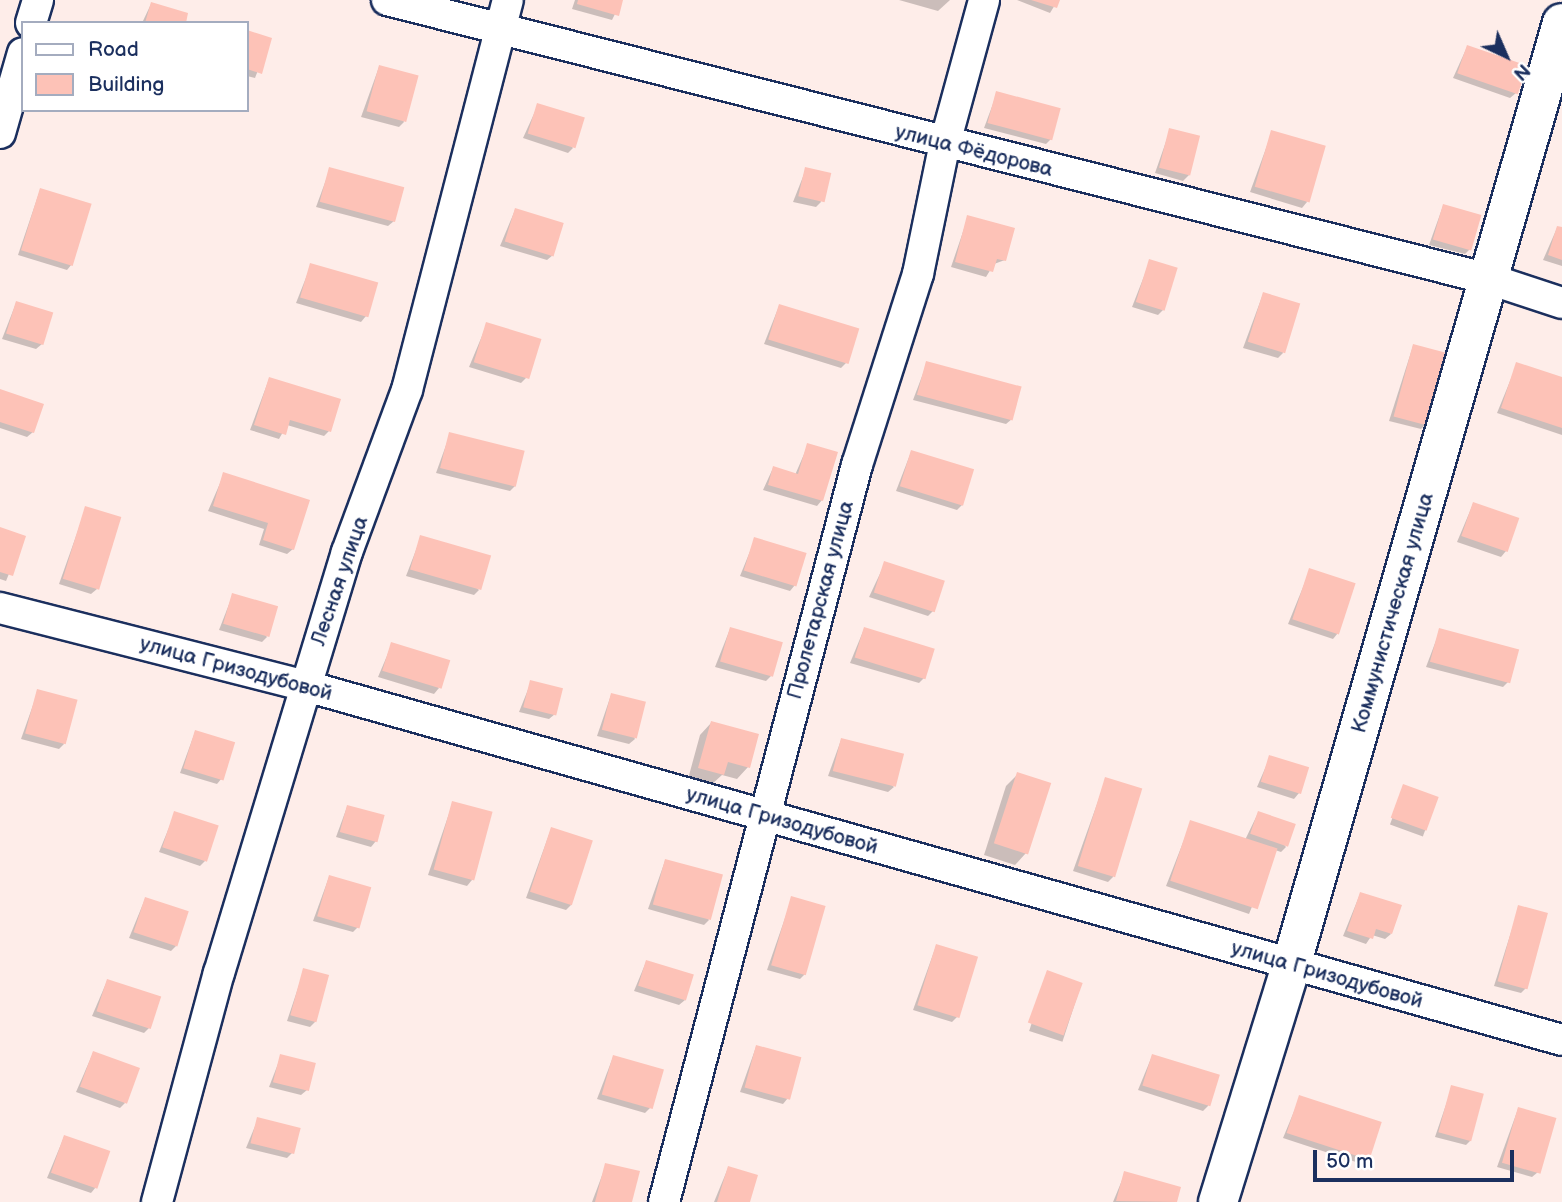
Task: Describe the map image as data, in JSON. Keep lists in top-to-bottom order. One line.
{"streets":{"street":["улица Фёдорова","Лесная улица","Пролетарская улица","Коммунистическая улица","улица Гризодубовой"]},"crossings":[["улица Фёдорова","Лесная улица"],["улица Фёдорова","Пролетарская улица"],["улица Фёдорова","Коммунистическая улица"],["Лесная улица","улица Гризодубовой"],["Пролетарская улица","улица Гризодубовой"],["Коммунистическая улица","улица Гризодубовой"]],"legend":["Road","Building"],"scale_bar":"50 m","north":"bottom right"}
